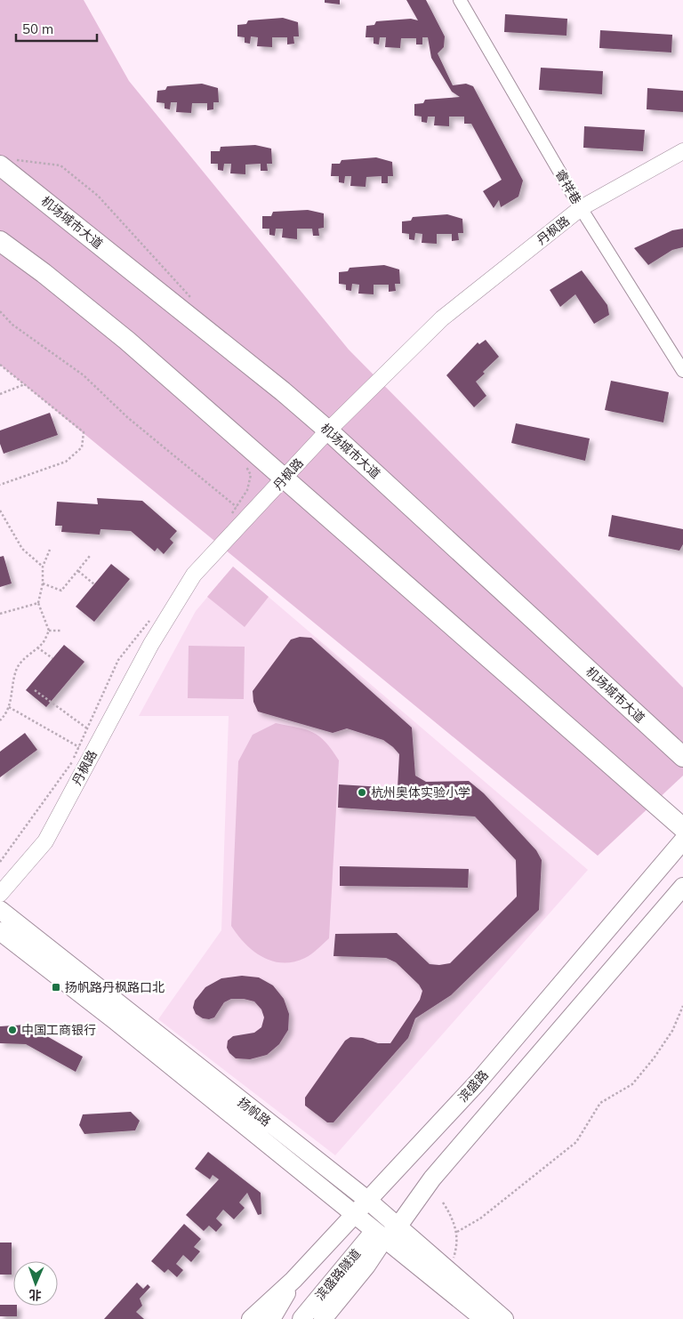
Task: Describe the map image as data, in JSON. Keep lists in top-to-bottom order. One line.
{"streets":{"main road":["机场城市大道","滨盛路","扬帆路","滨盛路隧道"],"street":["睿祥巷","丹枫路"]},"crossings":[["睿祥巷","丹枫路"],["机场城市大道","丹枫路"],["滨盛路","扬帆路"],["扬帆路","滨盛路隧道"]],"places":{"other":["杭州奥体实验小学","中国工商银行"],"transit":["扬帆路丹枫路口北"]},"scale_bar":"50 m","north":"bottom"}
